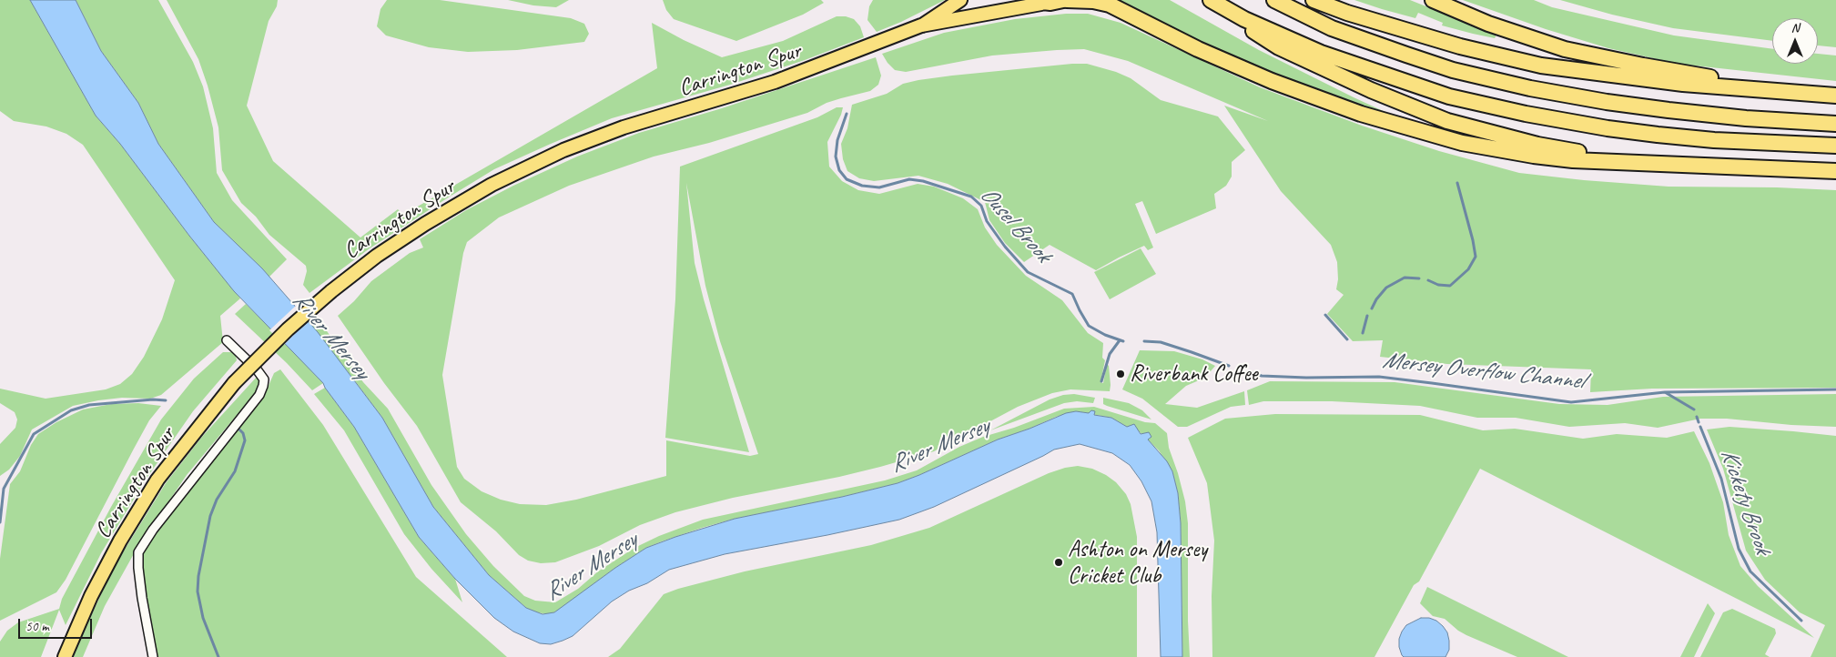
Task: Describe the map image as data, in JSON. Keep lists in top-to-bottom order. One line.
{"streets":{"main road":["Carrington Spur"]},"water":["Ousel Brook","River Mersey","Mersey Overflow Channel","Kickety Brook"],"places":["Riverbank Coffee","Ashton on Mersey Cricket Club"],"scale_bar":"50 m","north":"top"}
